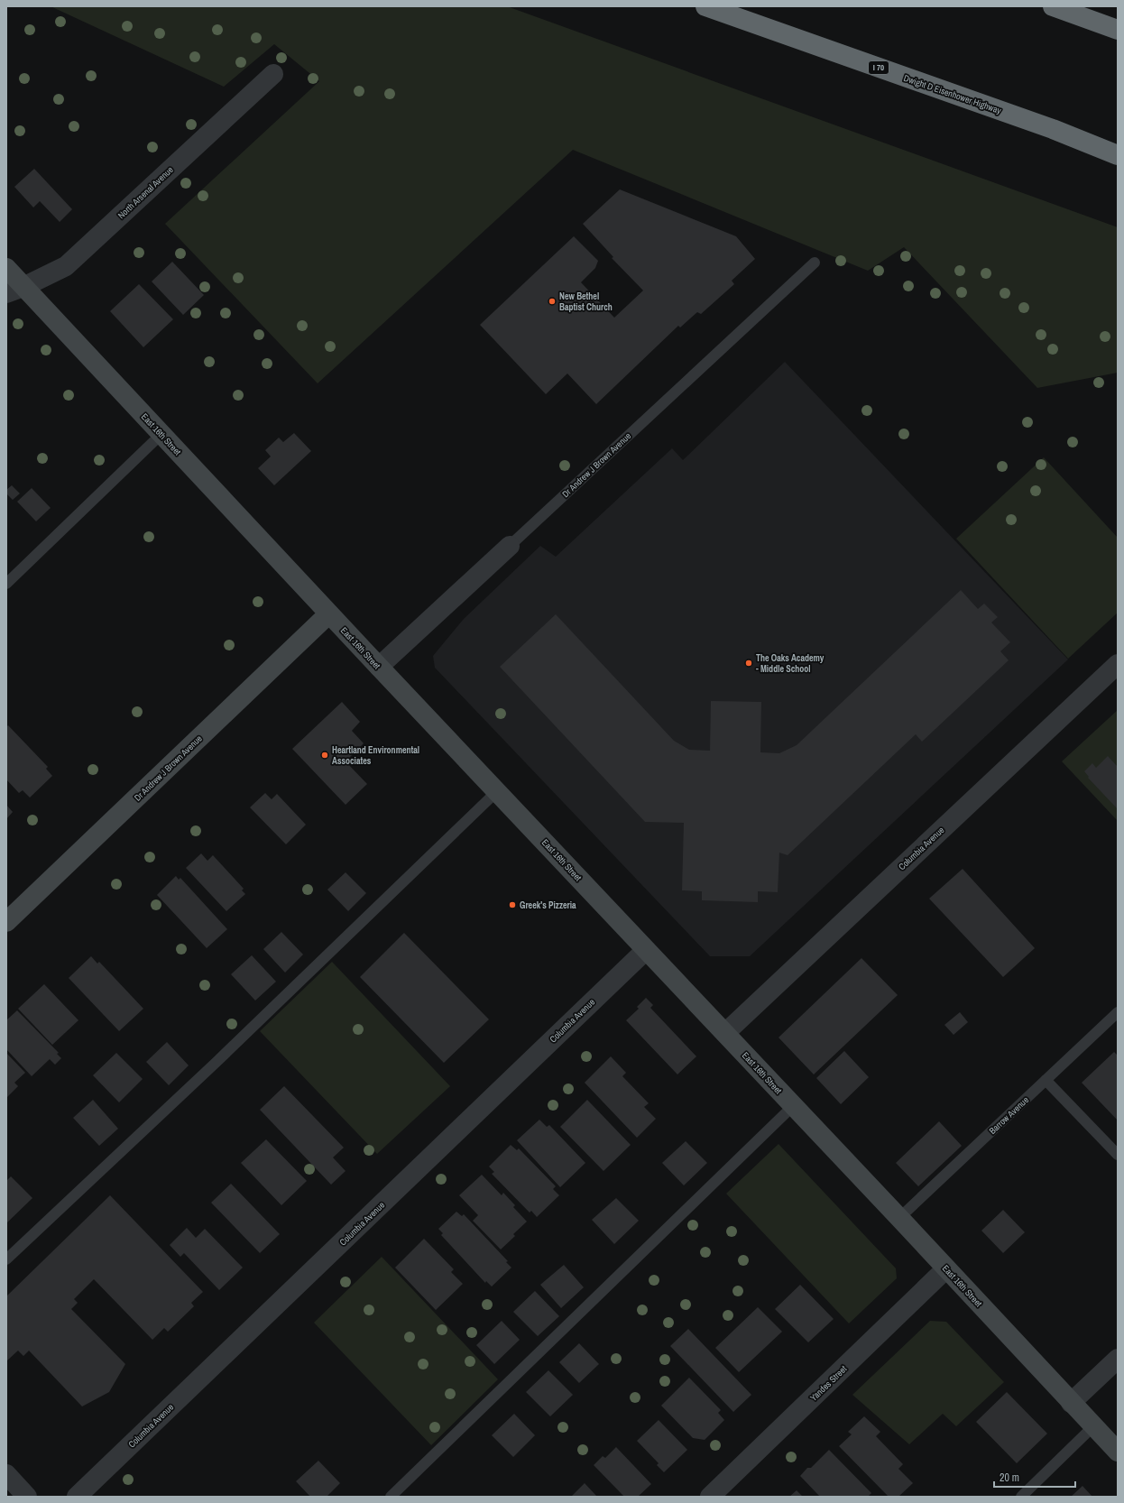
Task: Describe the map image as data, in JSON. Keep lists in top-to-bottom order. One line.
{"streets":{"highway":["I 70","Dwight D Eisenhower Highway"],"main road":["East 16th Street","Dr Andrew J Brown Avenue"],"street":["North Arsenal Avenue","Columbia Avenue","Yandes Street"],"lane":["Barrow Avenue"]},"crossings":[["North Arsenal Avenue","East 16th Street"],["East 16th Street","Dr Andrew J Brown Avenue"],["East 16th Street","Columbia Avenue"],["East 16th Street","Barrow Avenue"],["East 16th Street","Yandes Street"]],"places":["New Bethel Baptist Church","The Oaks Academy - Middle School","Heartland Environmental Associates","Greek's Pizzeria"],"scale_bar":"20 m"}
